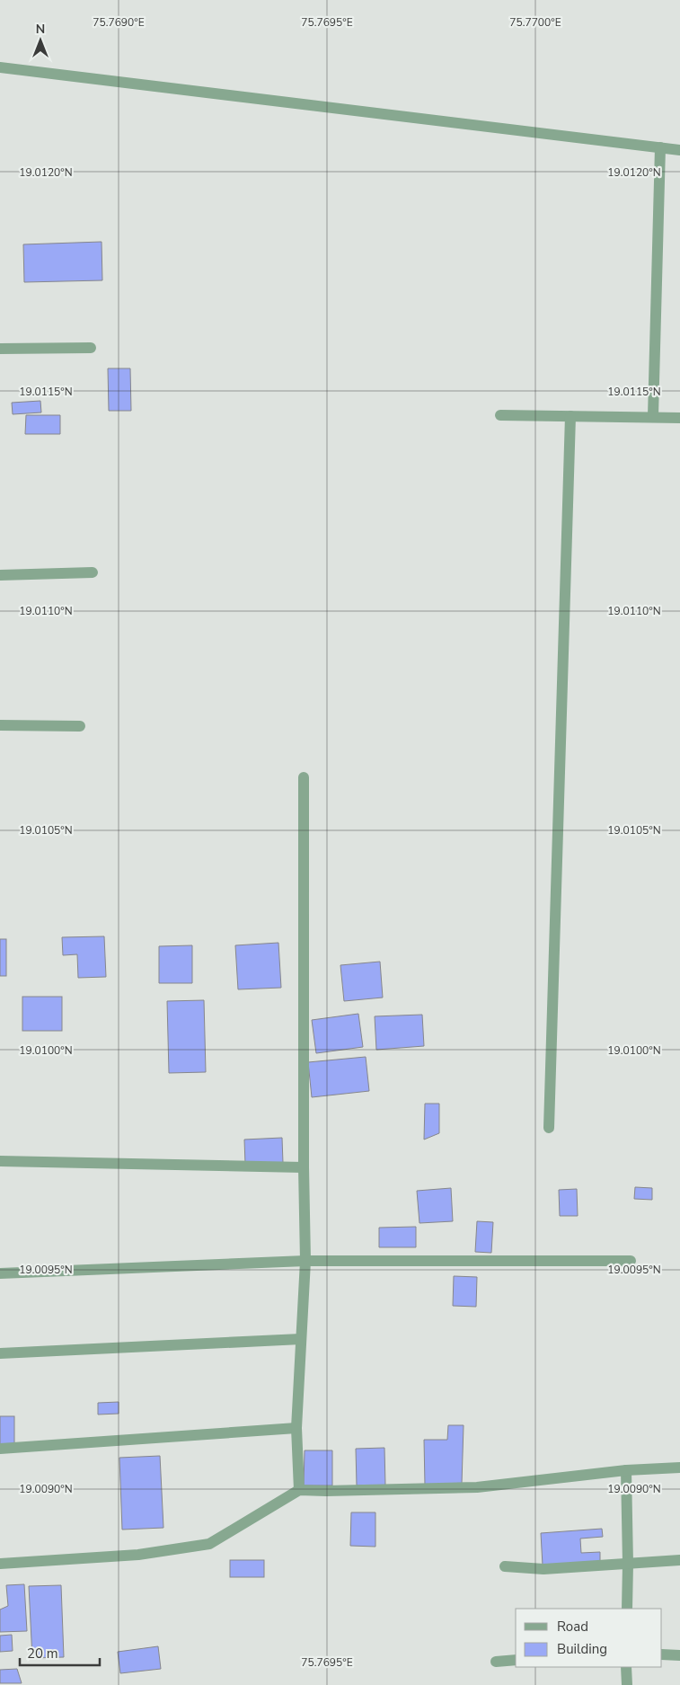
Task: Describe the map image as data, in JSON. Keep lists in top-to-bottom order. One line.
{"legend":["Road","Building"],"scale_bar":"20 m","north":"top","coordinates":["75.7690°E","75.7695°E","75.7700°E","19.0120°N","19.0115°N","19.0110°N","19.0105°N","19.0100°N","19.0095°N","19.0090°N"]}
